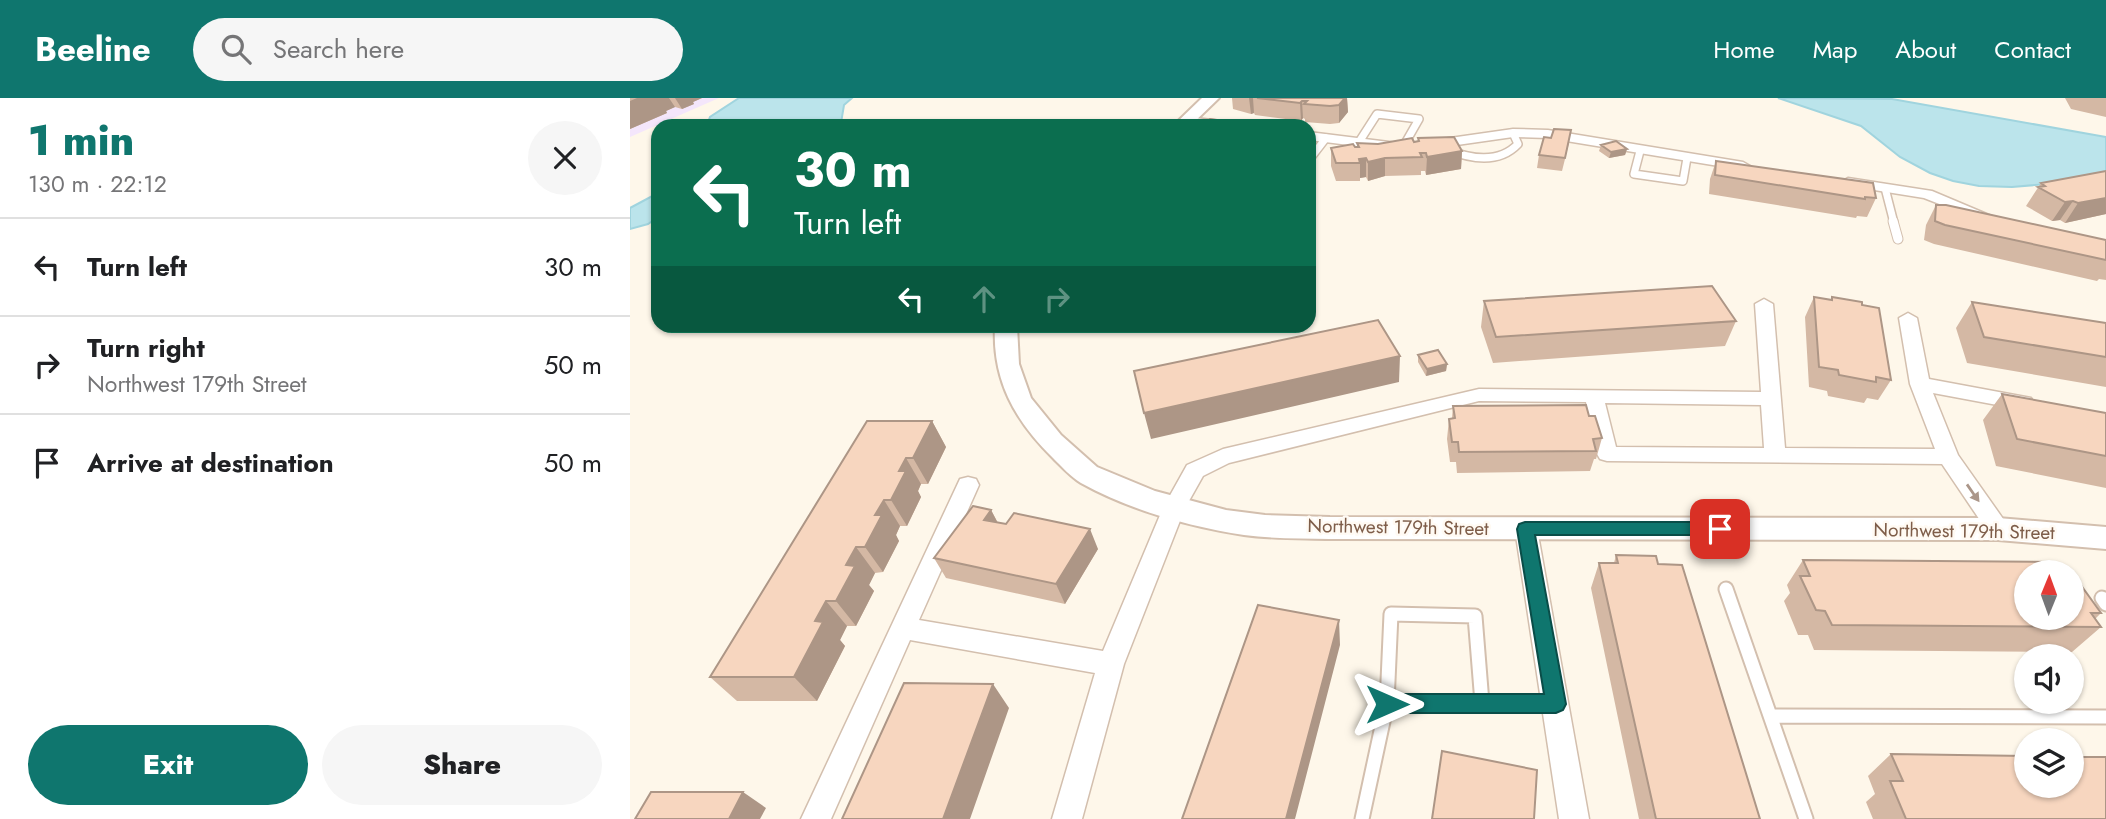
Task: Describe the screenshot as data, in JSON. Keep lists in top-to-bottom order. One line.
{"streets":{"street":["Northwest 179th Street"]},"north":"top","page":{"header":"Beeline","search":"Search here","nav":["Home","Map","About","Contact"],"heading":["1 min","130 m · 22:12"],"turn":["30 m","Turn left"],"list":[{"name":"Turn left","value":"30 m"},{"name":"Turn right","note":"Northwest 179th Street","value":"50 m"},{"name":"Arrive at destination","value":"50 m"}],"buttons":["Exit","Share"]}}
